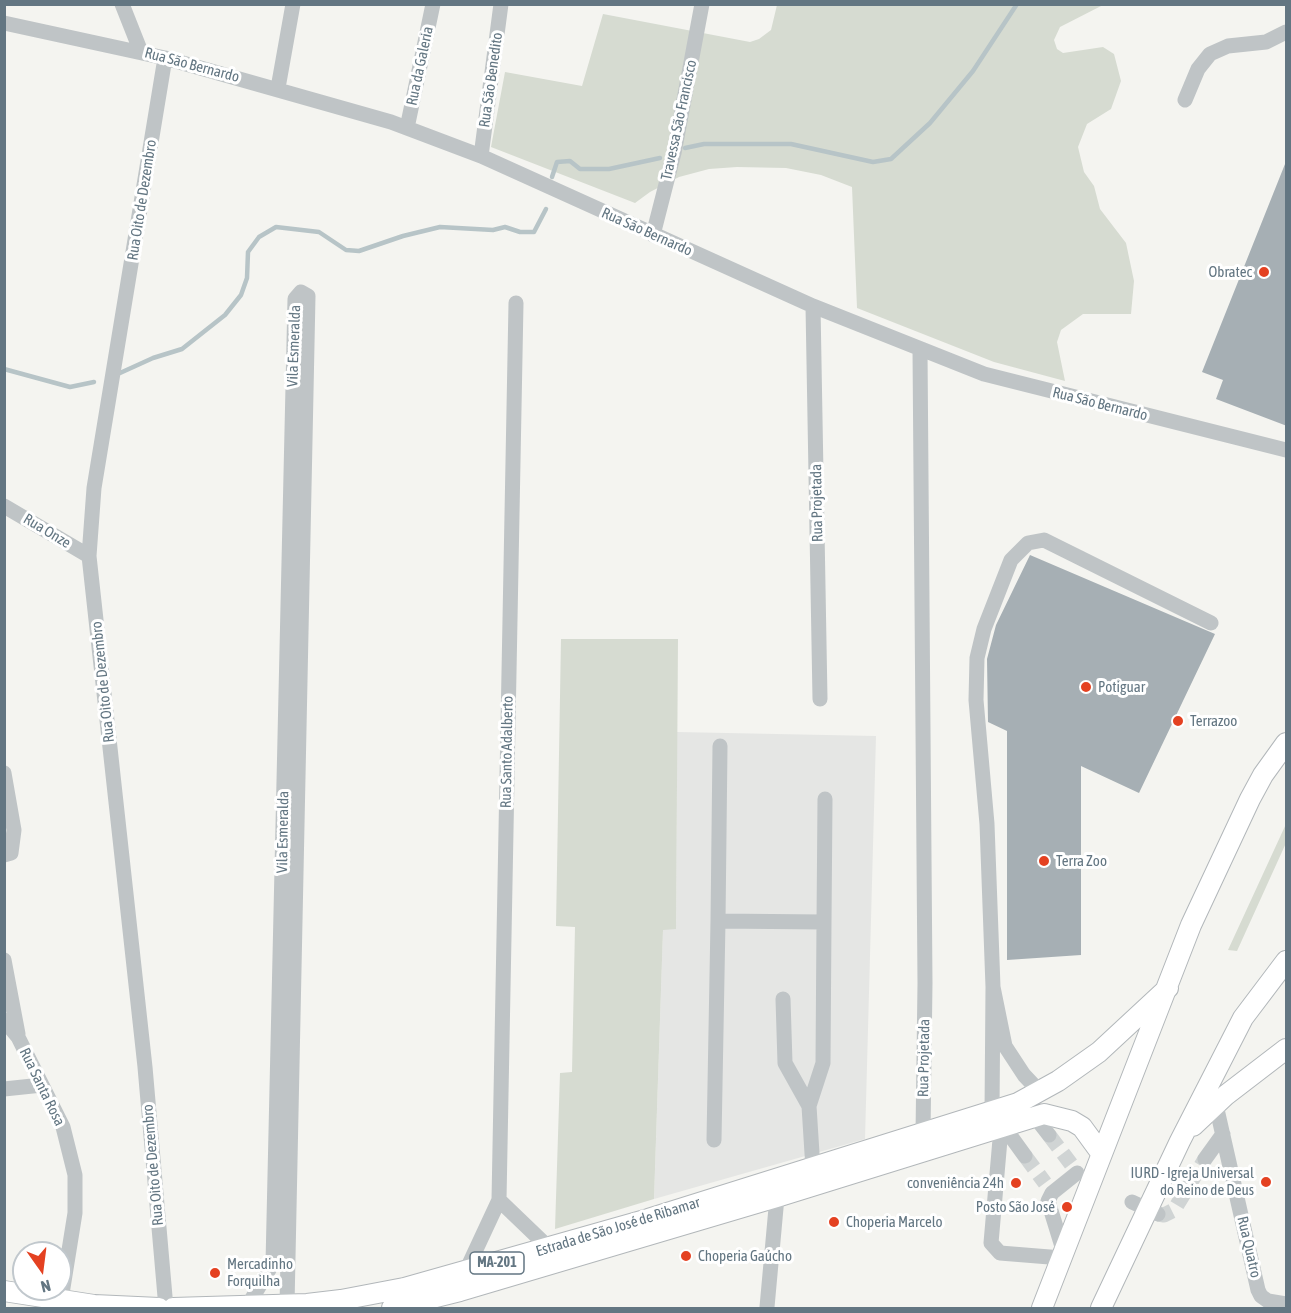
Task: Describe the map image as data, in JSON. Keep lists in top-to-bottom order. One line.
{"streets":{"main road":["Estrada de São José de Ribamar","MA-201"],"street":["Rua São Bernardo","Rua da Galeria","Rua São Benedito","Travessa São Francisco","Rua Oito de Dezembro","Vila Esmeralda","Rua Projetada","Rua Onze","Rua Santo Adalberto","Rua Santa Rosa","Rua Quatro"]},"crossings":[["Rua São Bernardo","Rua da Galeria"],["Rua São Bernardo","Rua São Benedito"],["Rua São Bernardo","Travessa São Francisco"],["Rua São Bernardo","Rua Oito de Dezembro"],["Rua São Bernardo","Rua Projetada"],["Rua Oito de Dezembro","Rua Onze"],["Vila Esmeralda","Estrada de São José de Ribamar"],["Rua Projetada","Estrada de São José de Ribamar"],["Rua Santo Adalberto","Estrada de São José de Ribamar"]],"places":["Obratec","Potiguar","Terrazoo","Terra Zoo","IURD - Igreja Universal do Reino de Deus","conveniência 24h","Posto São José","Choperia Marcelo","Choperia Gaúcho","Mercadinho Forquilha"],"north":"bottom"}
